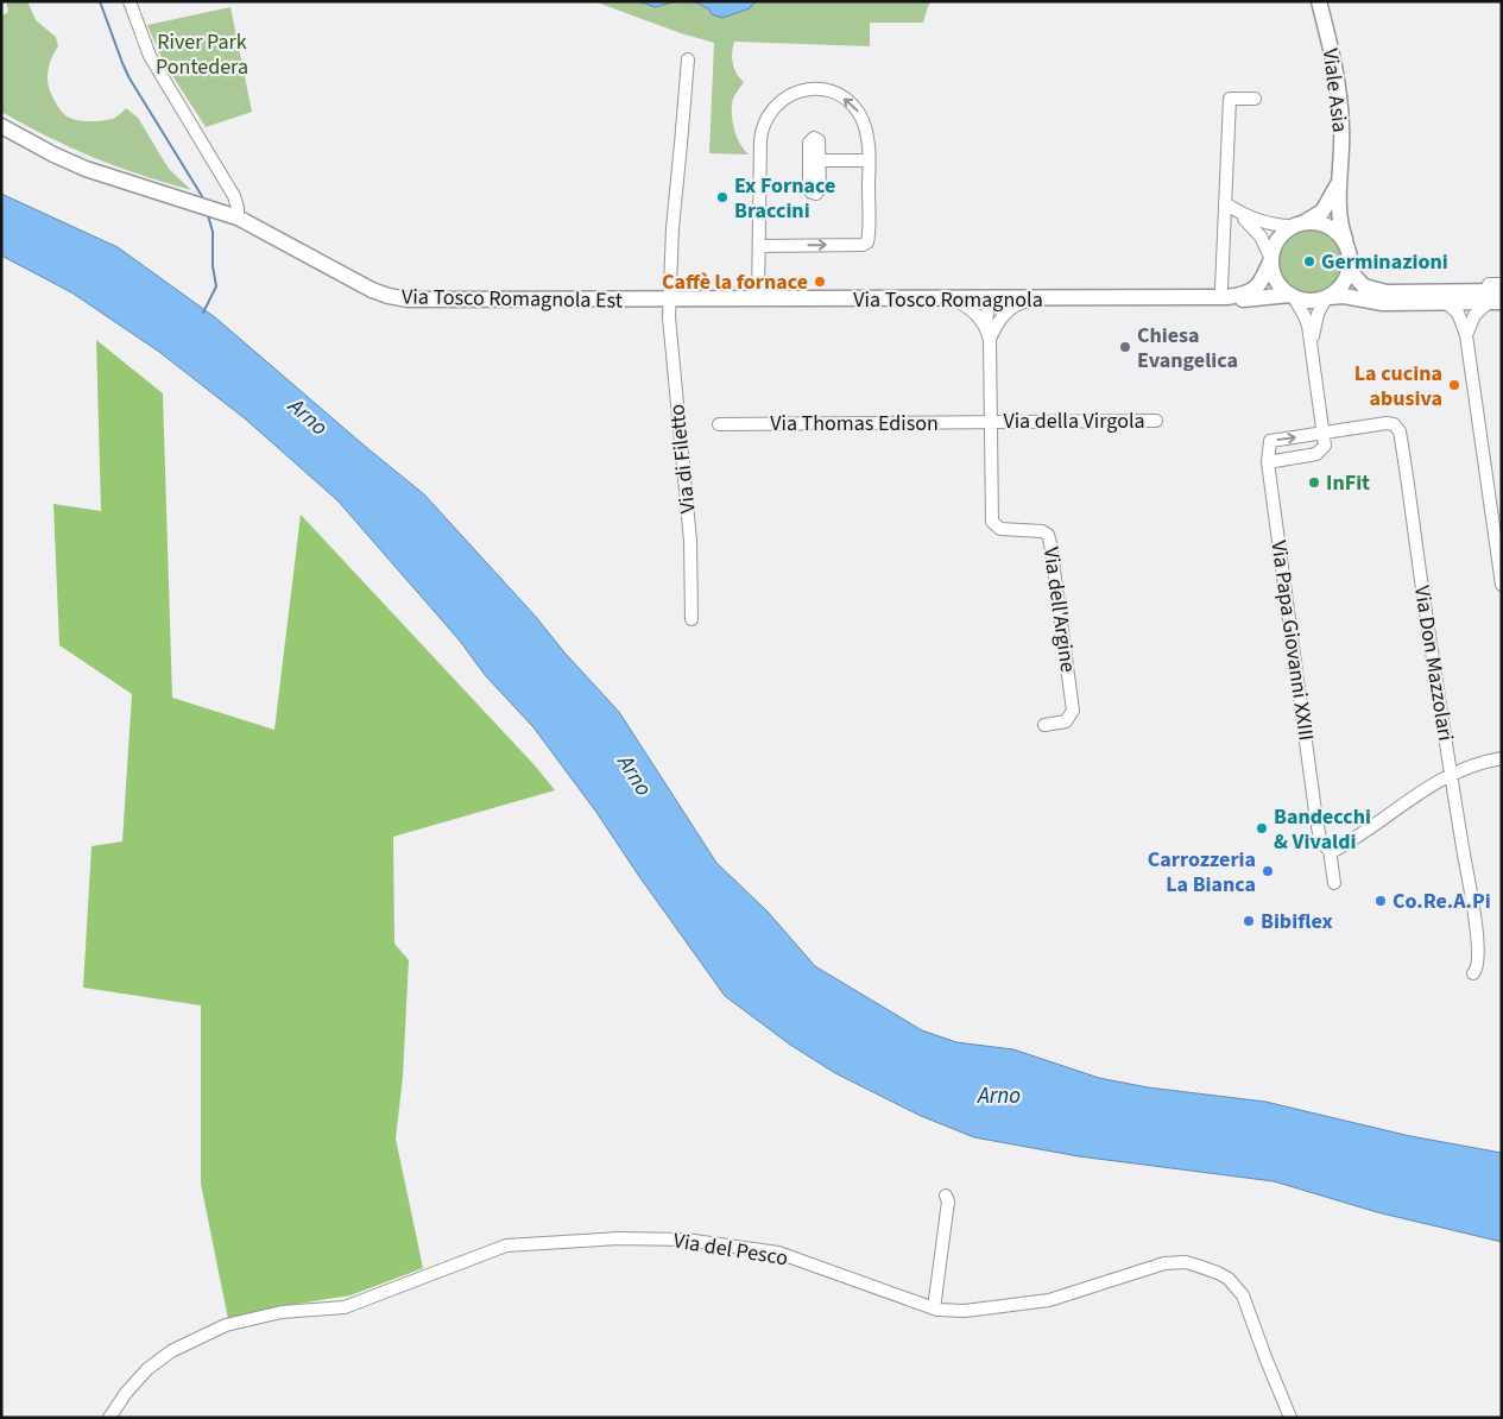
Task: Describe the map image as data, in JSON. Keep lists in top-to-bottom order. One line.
{"streets":{"main road":["Viale Asia","Via Tosco Romagnola Est","Via Tosco Romagnola"],"street":["Via della Virgola","Via Thomas Edison","Via di Filetto","Via dell'Argine","Via Papa Giovanni XXIII","Via Don Mazzolari","Via del Pesco"]},"crossings":[["Viale Asia","Via Tosco Romagnola"],["Via Tosco Romagnola Est","Via Tosco Romagnola"],["Via Tosco Romagnola Est","Via di Filetto"],["Via Tosco Romagnola","Via di Filetto"],["Via della Virgola","Via Thomas Edison"],["Via della Virgola","Via dell'Argine"],["Via Thomas Edison","Via dell'Argine"],["Via Papa Giovanni XXIII","Via Don Mazzolari"]],"water":["Arno"],"parks":["River Park Pontedera"],"places":["Ex Fornace Braccini","Germinazioni","Caffè la fornace","Chiesa Evangelica","La cucina abusiva","InFit","Bandecchi & Vivaldi","Carrozzeria La Bianca","Co.Re.A.Pi","Bibiflex"]}
